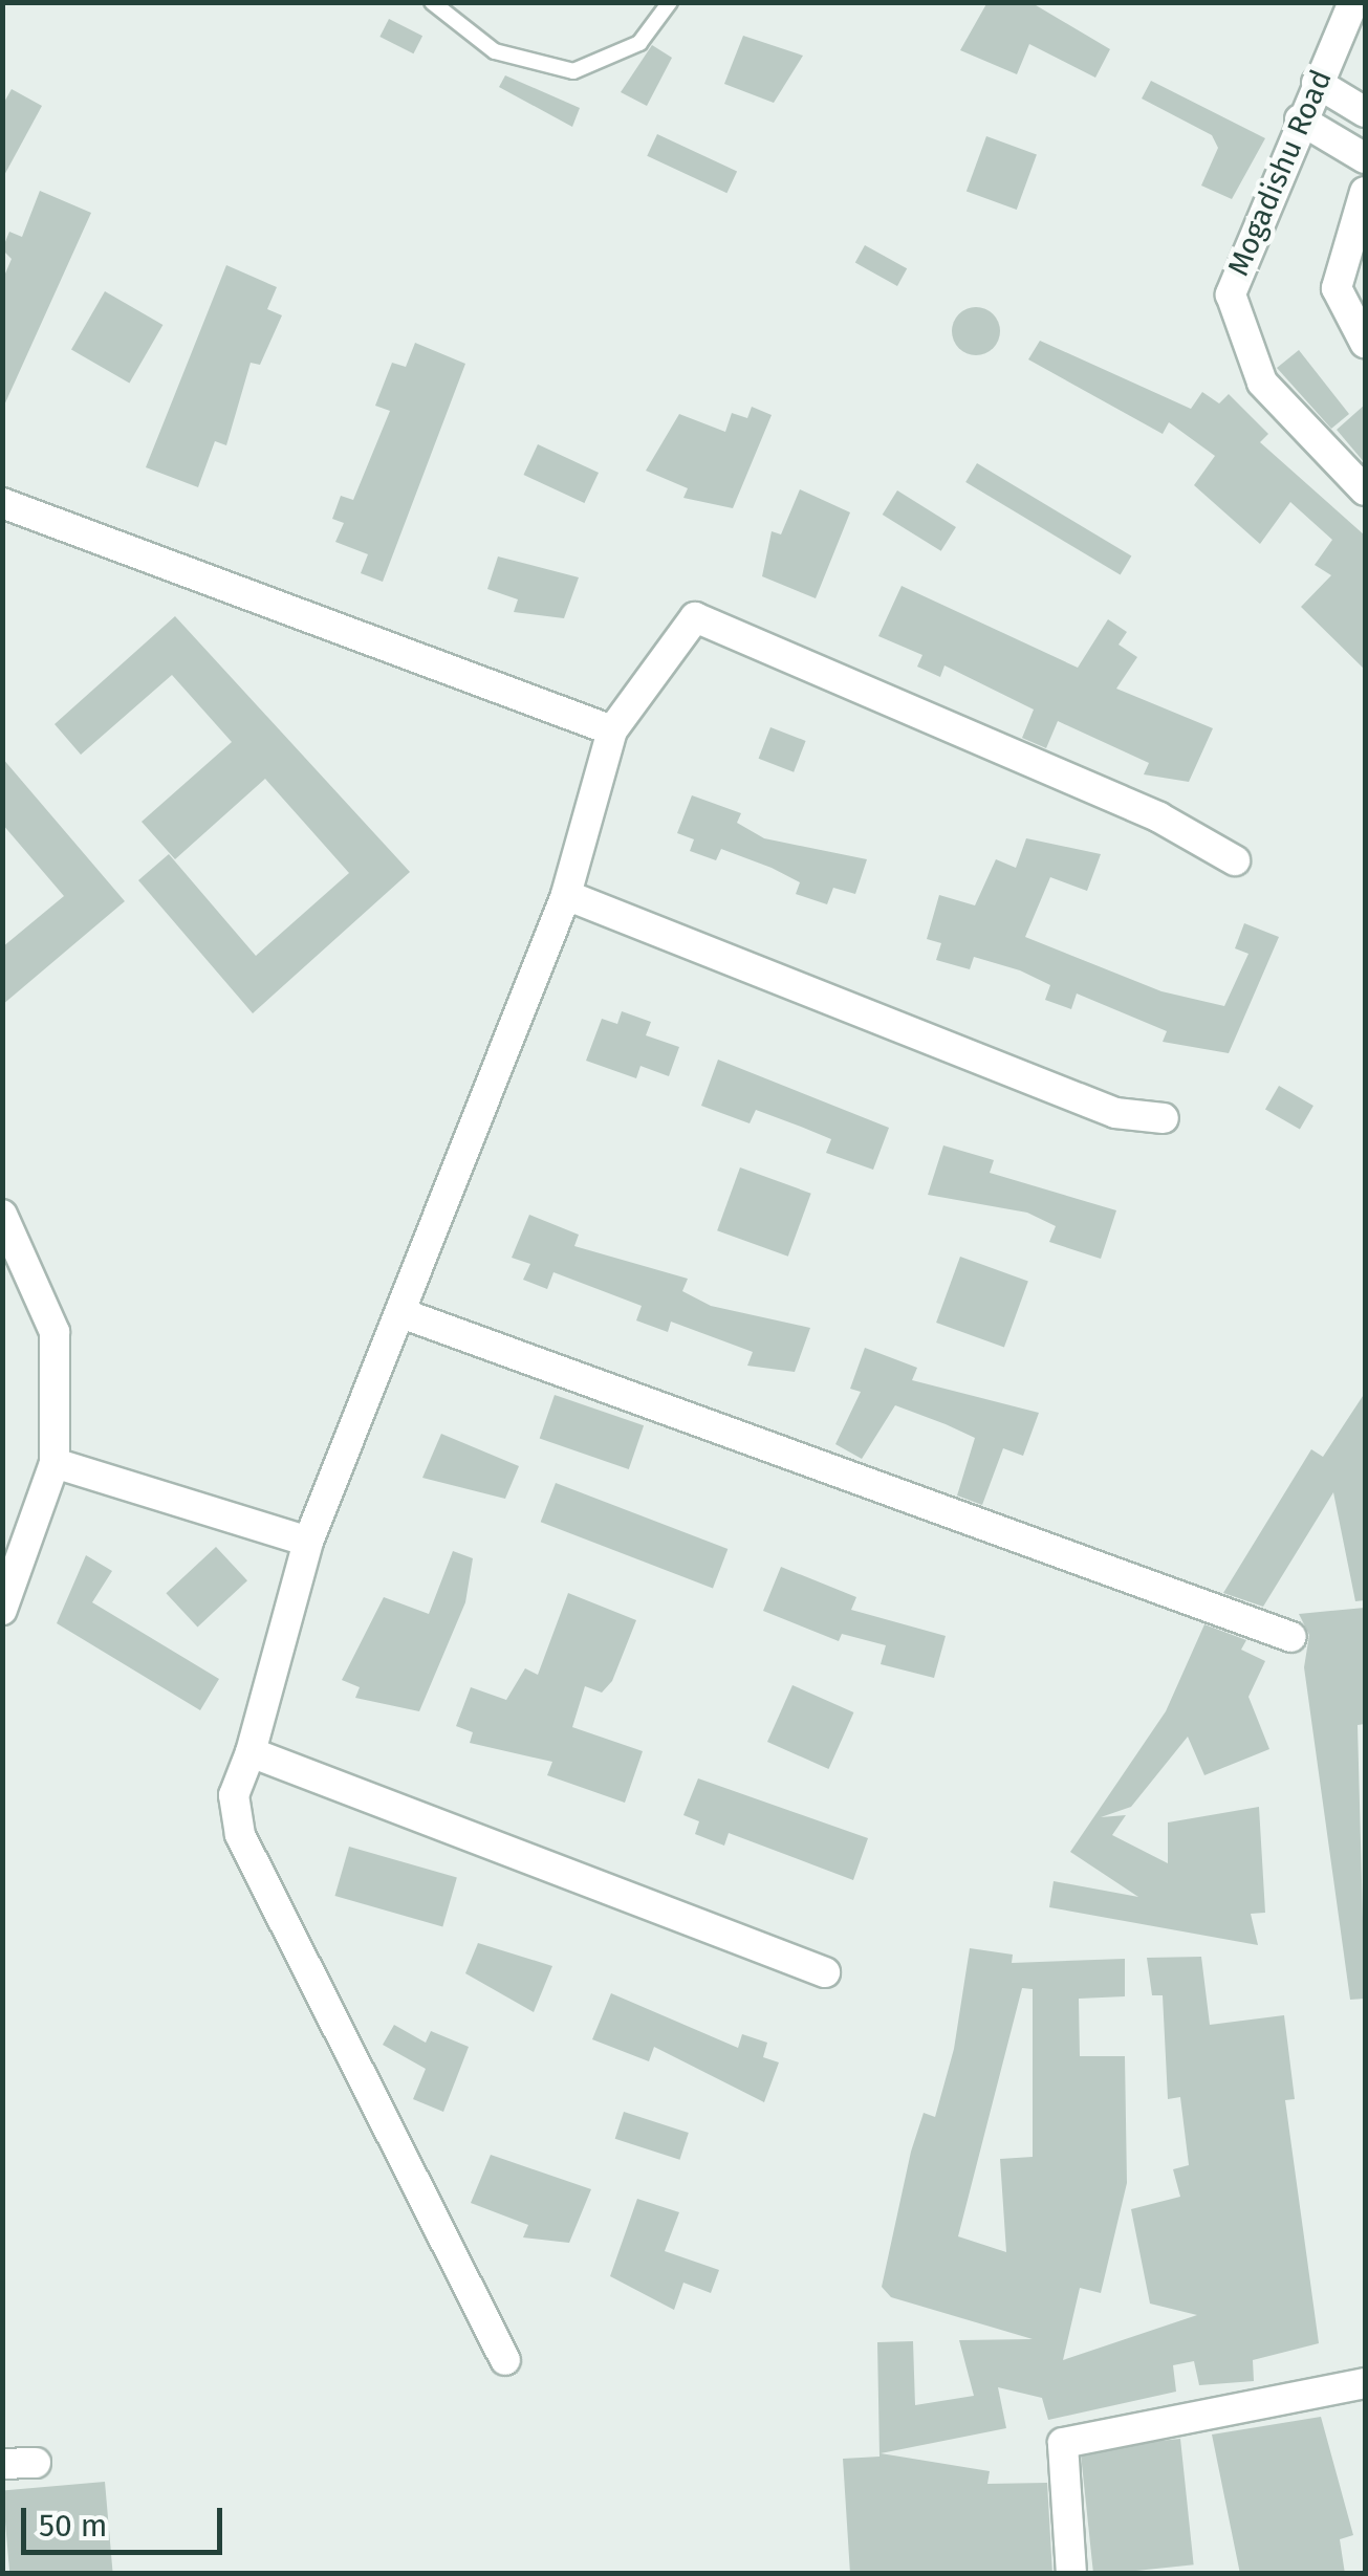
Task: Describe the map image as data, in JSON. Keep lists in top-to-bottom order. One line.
{"streets":{"street":["Mogadishu Road"]},"scale_bar":"50 m"}
